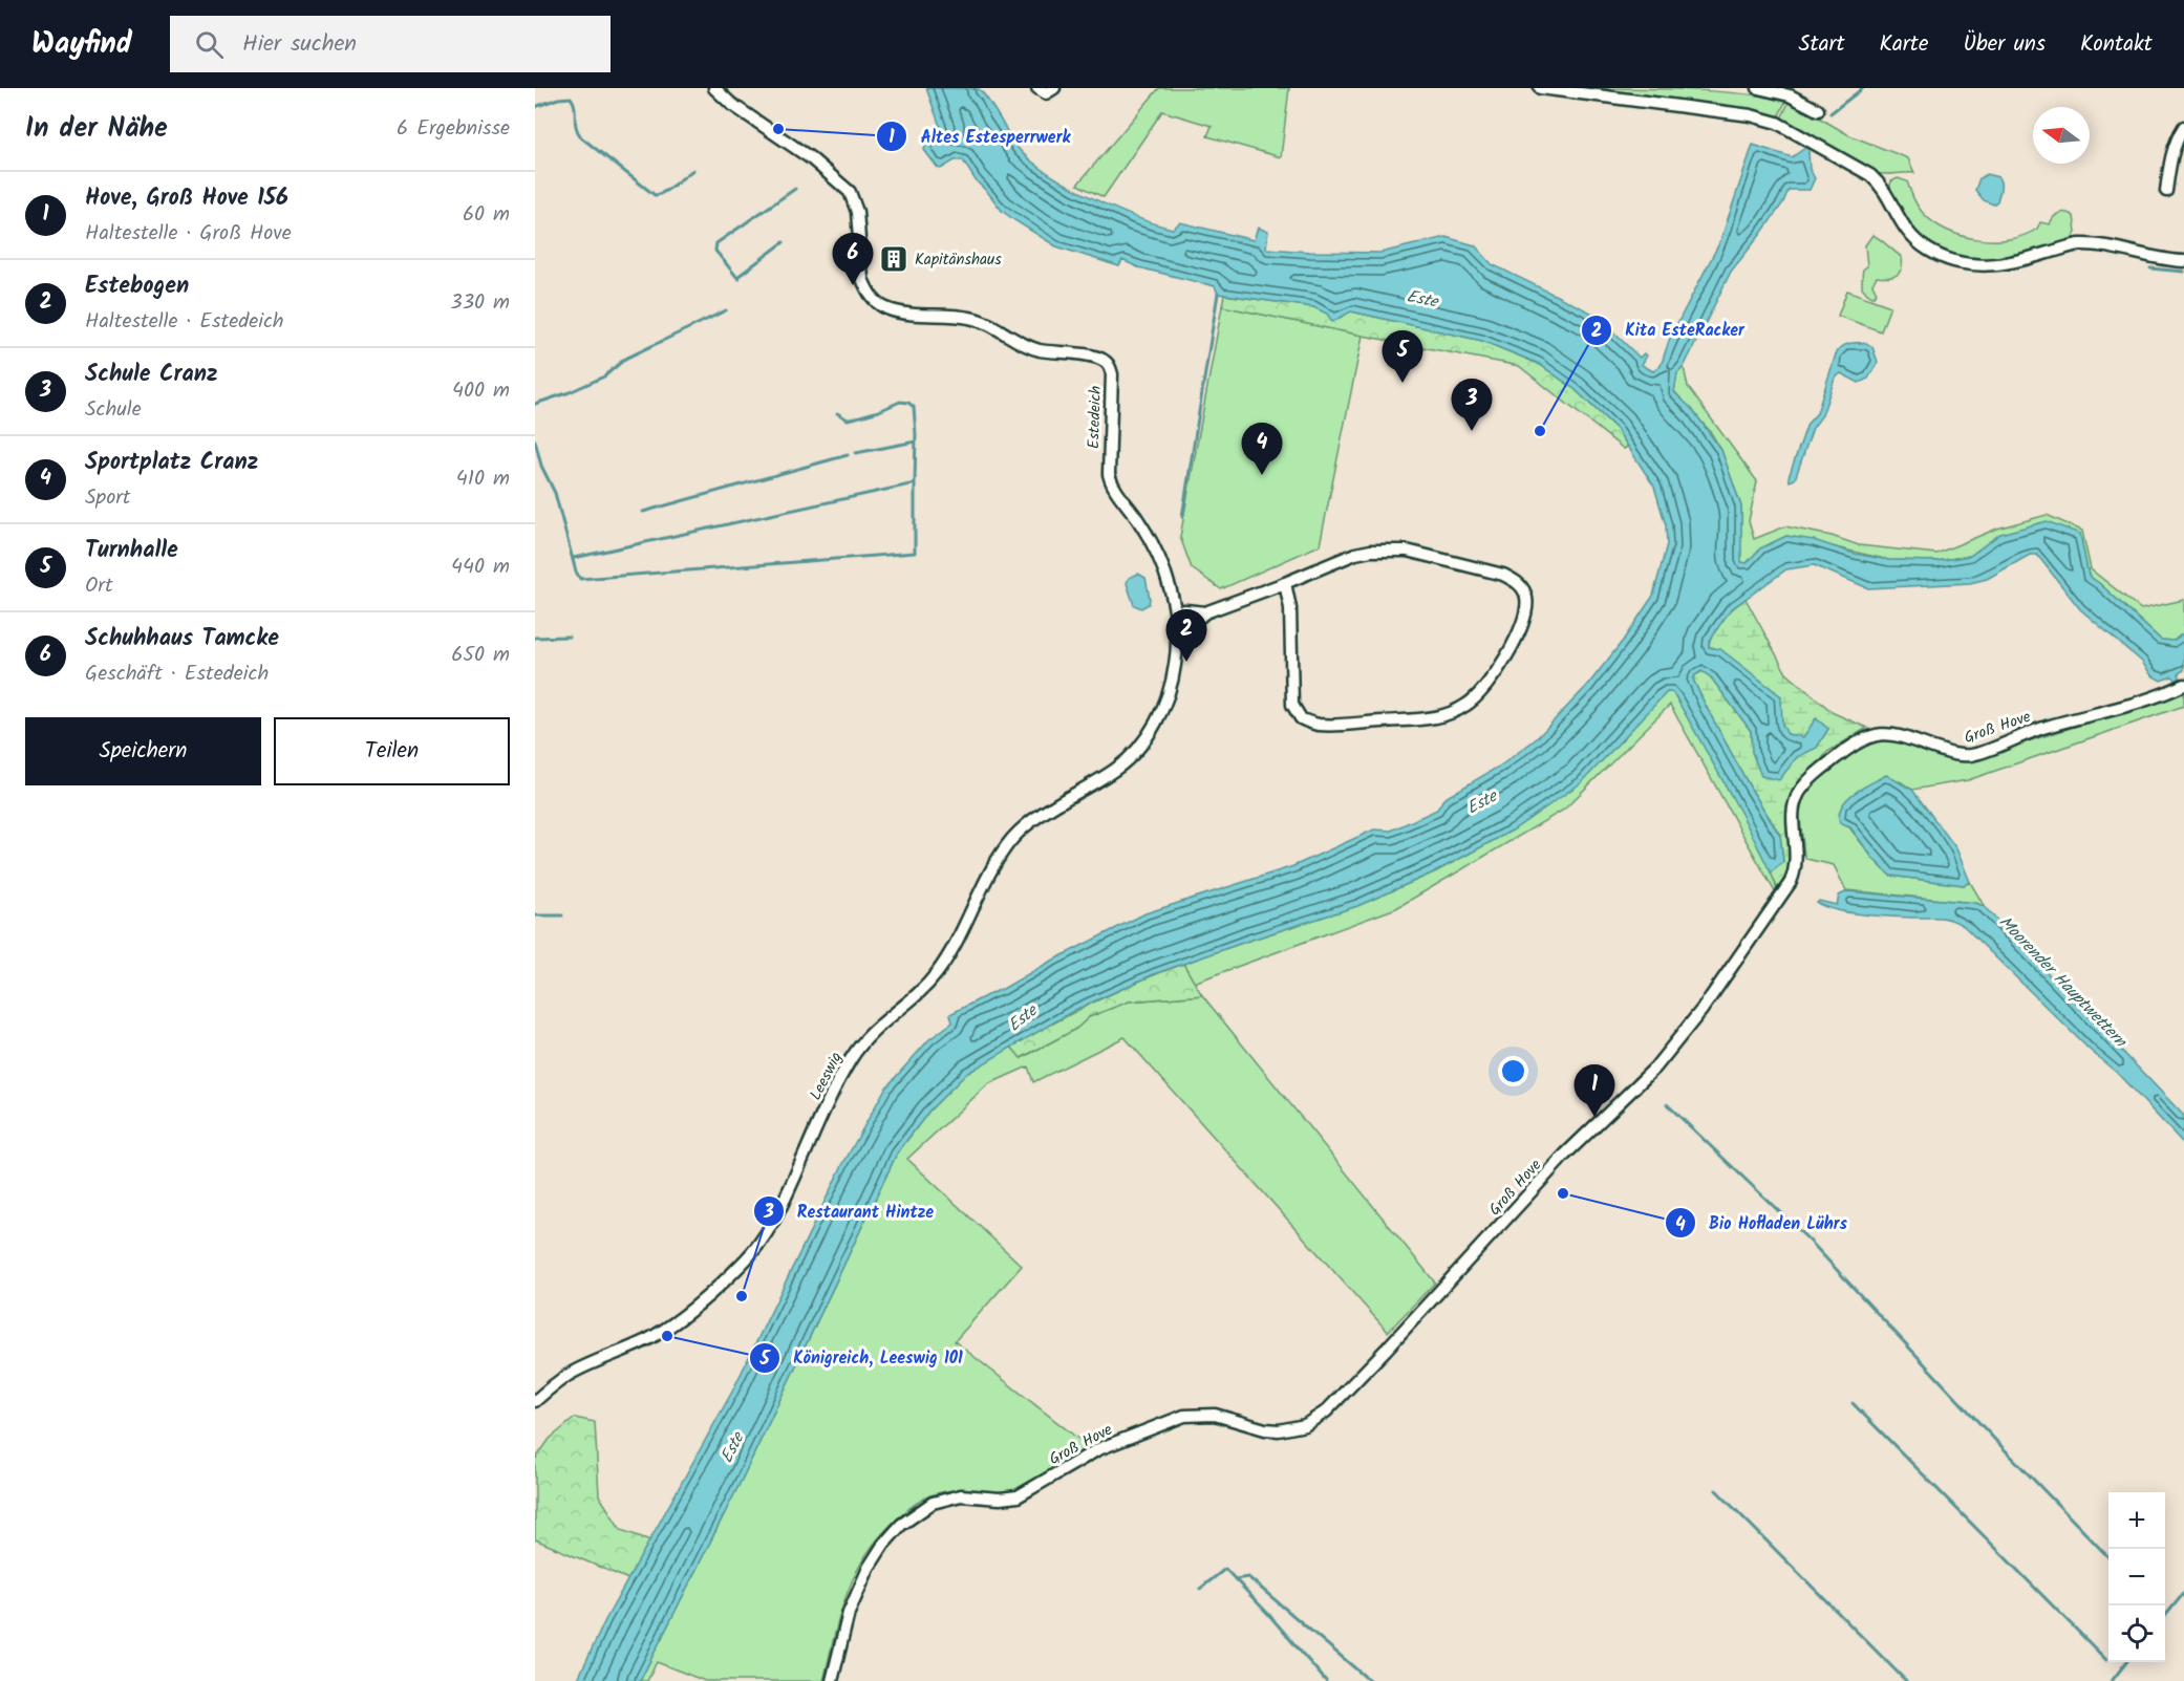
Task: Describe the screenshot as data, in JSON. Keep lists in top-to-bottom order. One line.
{"streets":{"street":["Estedeich","Groß Hove","Leeswig"]},"crossings":[["Estedeich","Leeswig"]],"water":["Este","Moorender Hauptwettern"],"places":{"other":["Altes Estesperrwerk","Kita EsteRacker","Bio Hofladen Lührs","Restaurant Hintze","Königreich, Leeswig 101"],"building":["Kapitänshaus"]},"north":"left","page":{"header":"Wayfind","search":"Hier suchen","nav":["Start","Karte","Über uns","Kontakt"],"heading":["In der Nähe","6 Ergebnisse"],"list":[{"mark":"1","name":"Hove, Groß Hove 156","note":"Haltestelle · Groß Hove","value":"60 m"},{"mark":"2","name":"Estebogen","note":"Haltestelle · Estedeich","value":"330 m"},{"mark":"3","name":"Schule Cranz","note":"Schule","value":"400 m"},{"mark":"4","name":"Sportplatz Cranz","note":"Sport","value":"410 m"},{"mark":"5","name":"Turnhalle","note":"Ort","value":"440 m"},{"mark":"6","name":"Schuhhaus Tamcke","note":"Geschäft · Estedeich","value":"650 m"}],"pins":["6","5","3","4","2","1"],"buttons":["Speichern","Teilen"],"map_buttons":["+","−"]}}
